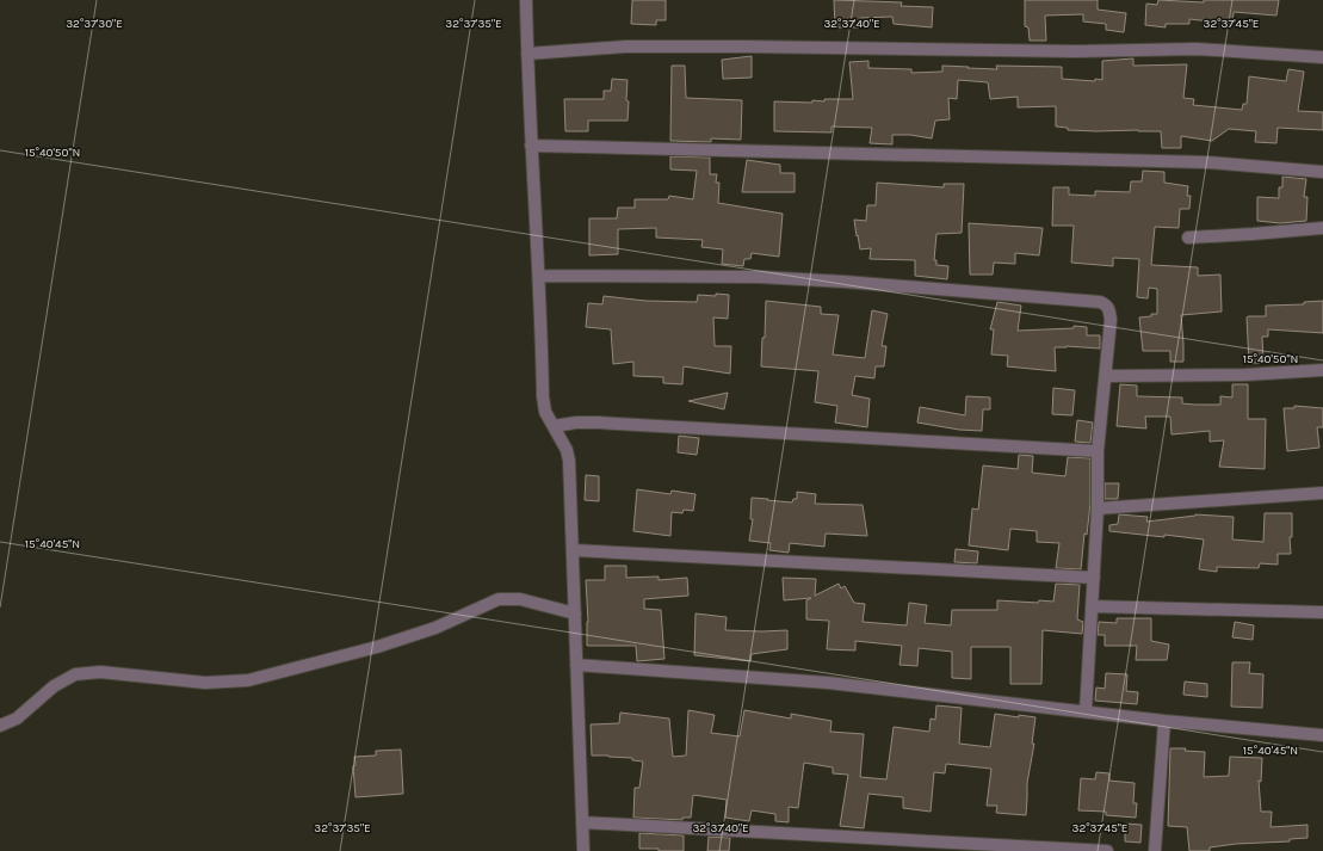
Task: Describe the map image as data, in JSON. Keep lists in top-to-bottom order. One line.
{"coordinates":["32°37'30\"E","32°37'35\"E","32°37'40\"E","32°37'45\"E","15°40'50\"N","15°40'45\"N"]}
